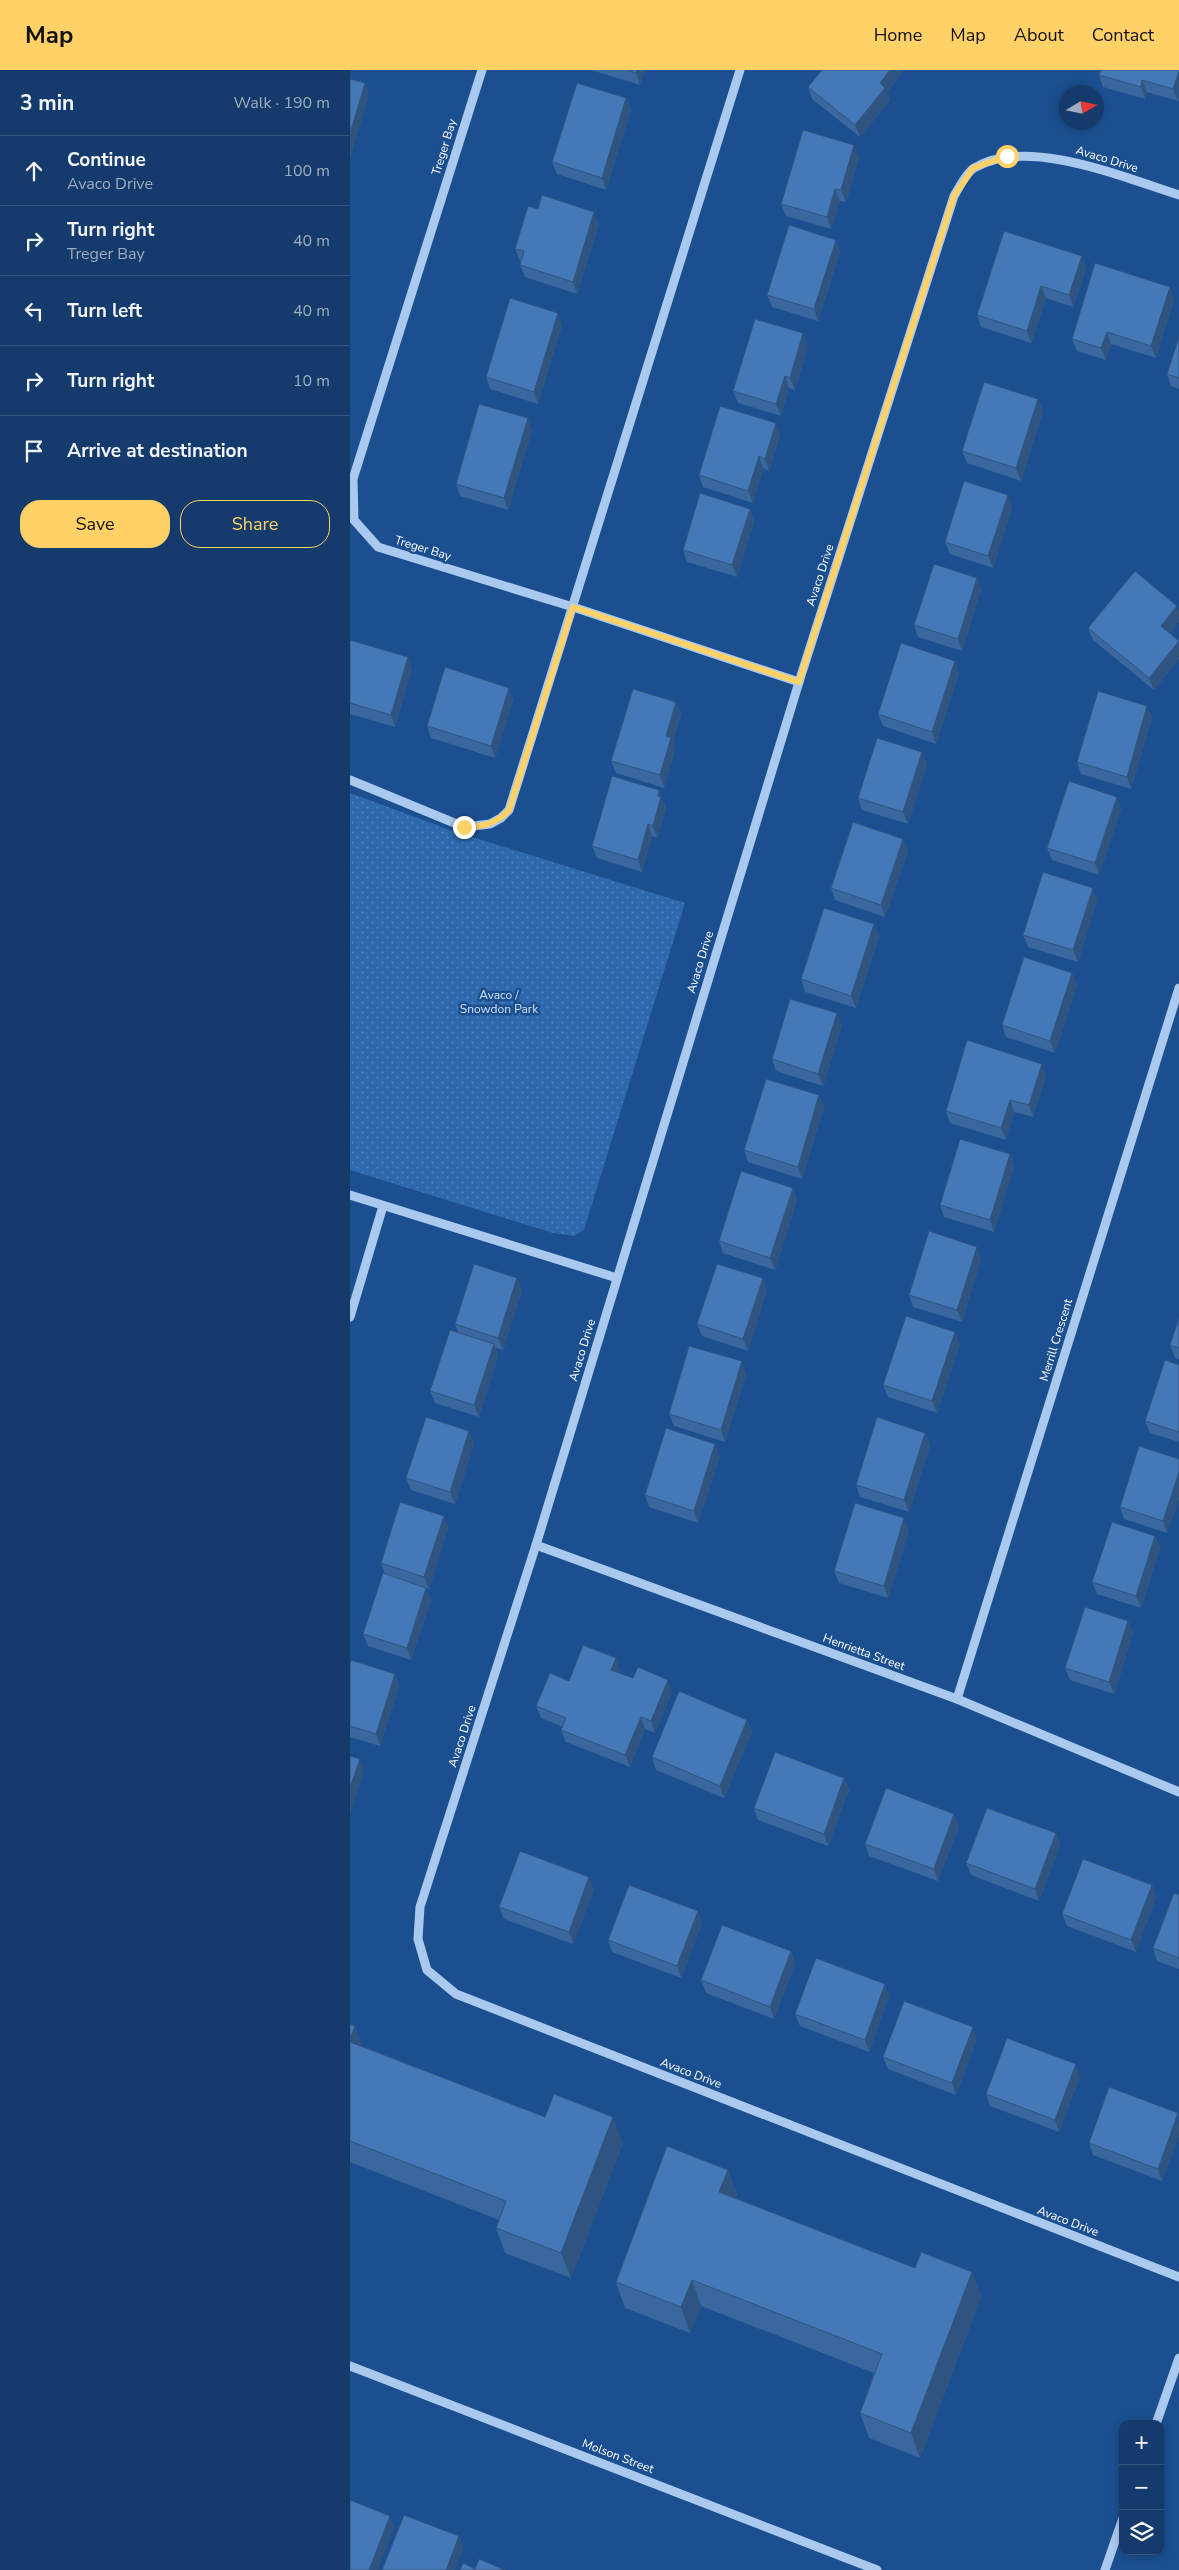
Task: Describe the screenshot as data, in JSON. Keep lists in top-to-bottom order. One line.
{"streets":{"street":["Treger Bay","Avaco Drive","Merrill Crescent","Henrietta Street","Molson Street"]},"crossings":[["Treger Bay","Avaco Drive"],["Avaco Drive","Henrietta Street"],["Merrill Crescent","Henrietta Street"]],"parks":["Avaco / Snowdon Park"],"north":"right","page":{"header":"Map","nav":["Home","Map","About","Contact"],"heading":["3 min","Walk · 190 m"],"list":[["Continue","Avaco Drive","100 m"],["Turn right","Treger Bay","40 m"],["Turn left","40 m"],["Turn right","10 m"],"Arrive at destination"],"buttons":["Save","Share"],"map_buttons":["+","−"]}}
